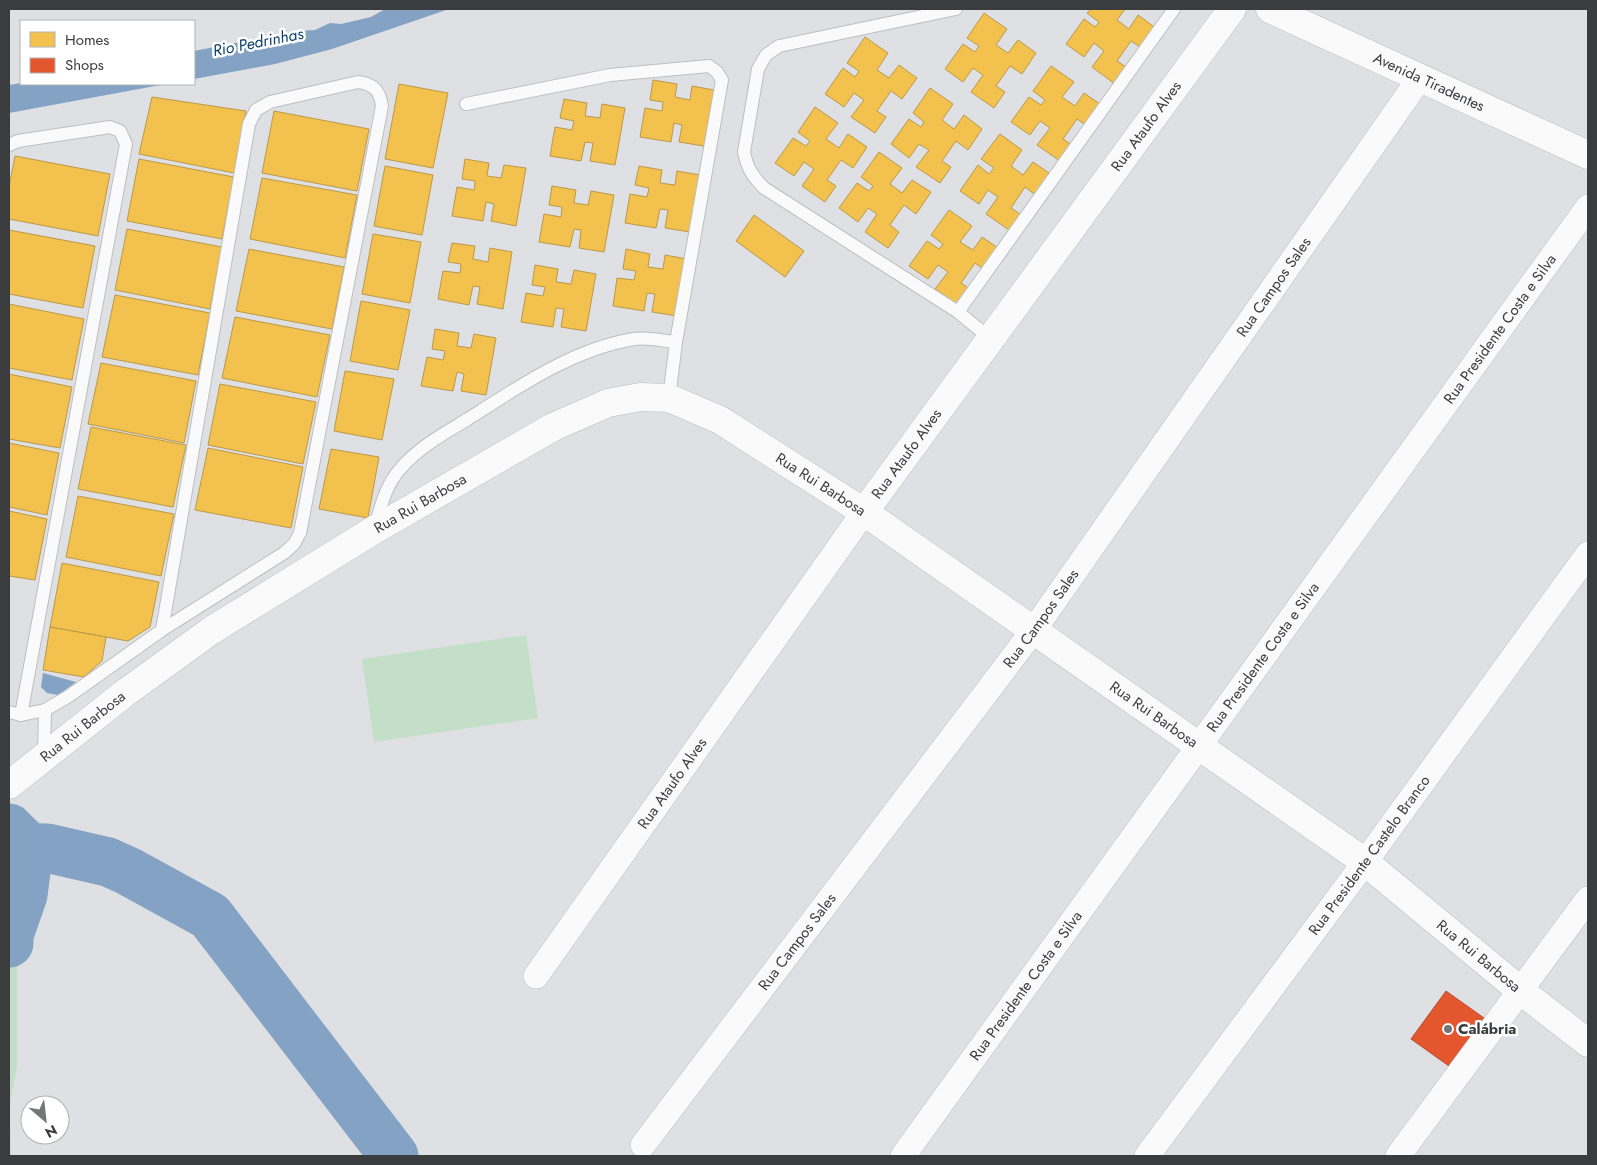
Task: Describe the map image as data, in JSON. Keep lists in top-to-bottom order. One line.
{"streets":{"street":["Avenida Tiradentes","Rua Ataufo Alves","Rua Campos Sales","Rua Presidente Costa e Silva","Rua Rui Barbosa","Rua Presidente Castelo Branco"]},"crossings":[["Avenida Tiradentes","Rua Campos Sales"],["Rua Ataufo Alves","Rua Rui Barbosa"],["Rua Campos Sales","Rua Rui Barbosa"],["Rua Presidente Costa e Silva","Rua Rui Barbosa"],["Rua Rui Barbosa","Rua Presidente Castelo Branco"]],"water":["Rio Pedrinhas"],"places":["Calábria"],"legend":["Homes","Shops"],"north":"bottom right"}
